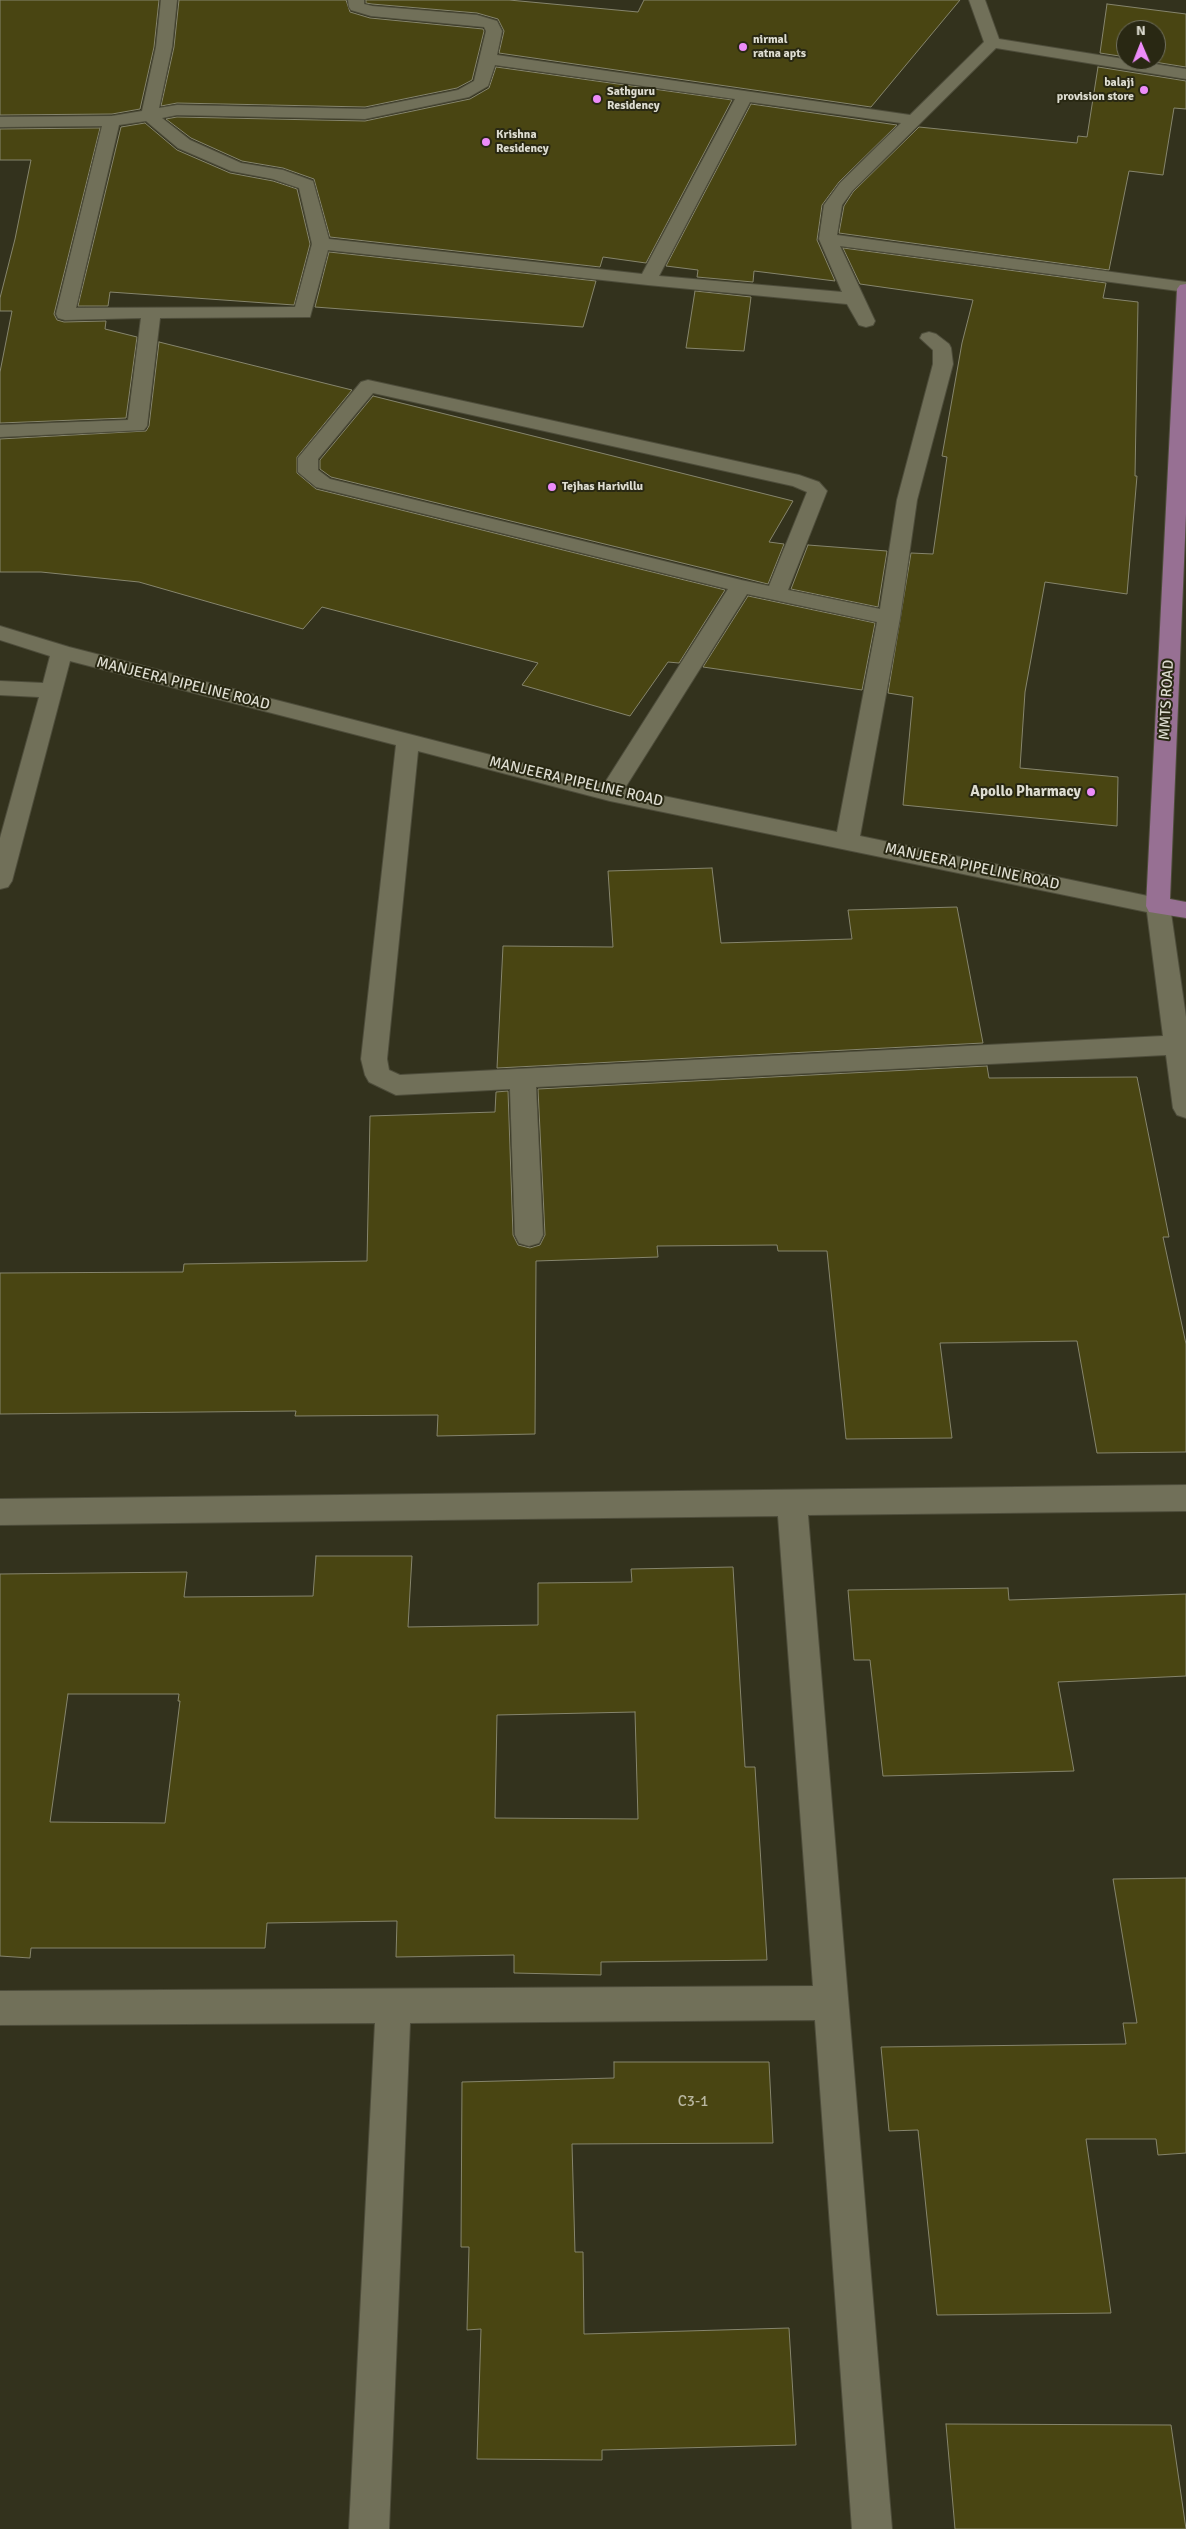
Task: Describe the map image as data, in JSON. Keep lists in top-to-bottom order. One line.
{"streets":{"main road":["MMTS ROAD"],"street":["MANJEERA PIPELINE ROAD"]},"crossings":[["MANJEERA PIPELINE ROAD","MMTS ROAD"]],"places":["nirmal ratna apts","balaji provision store","Sathguru Residency","Krishna Residency","Tejhas Harivillu","Apollo Pharmacy"],"house_numbers":["C3-1"],"north":"top"}
